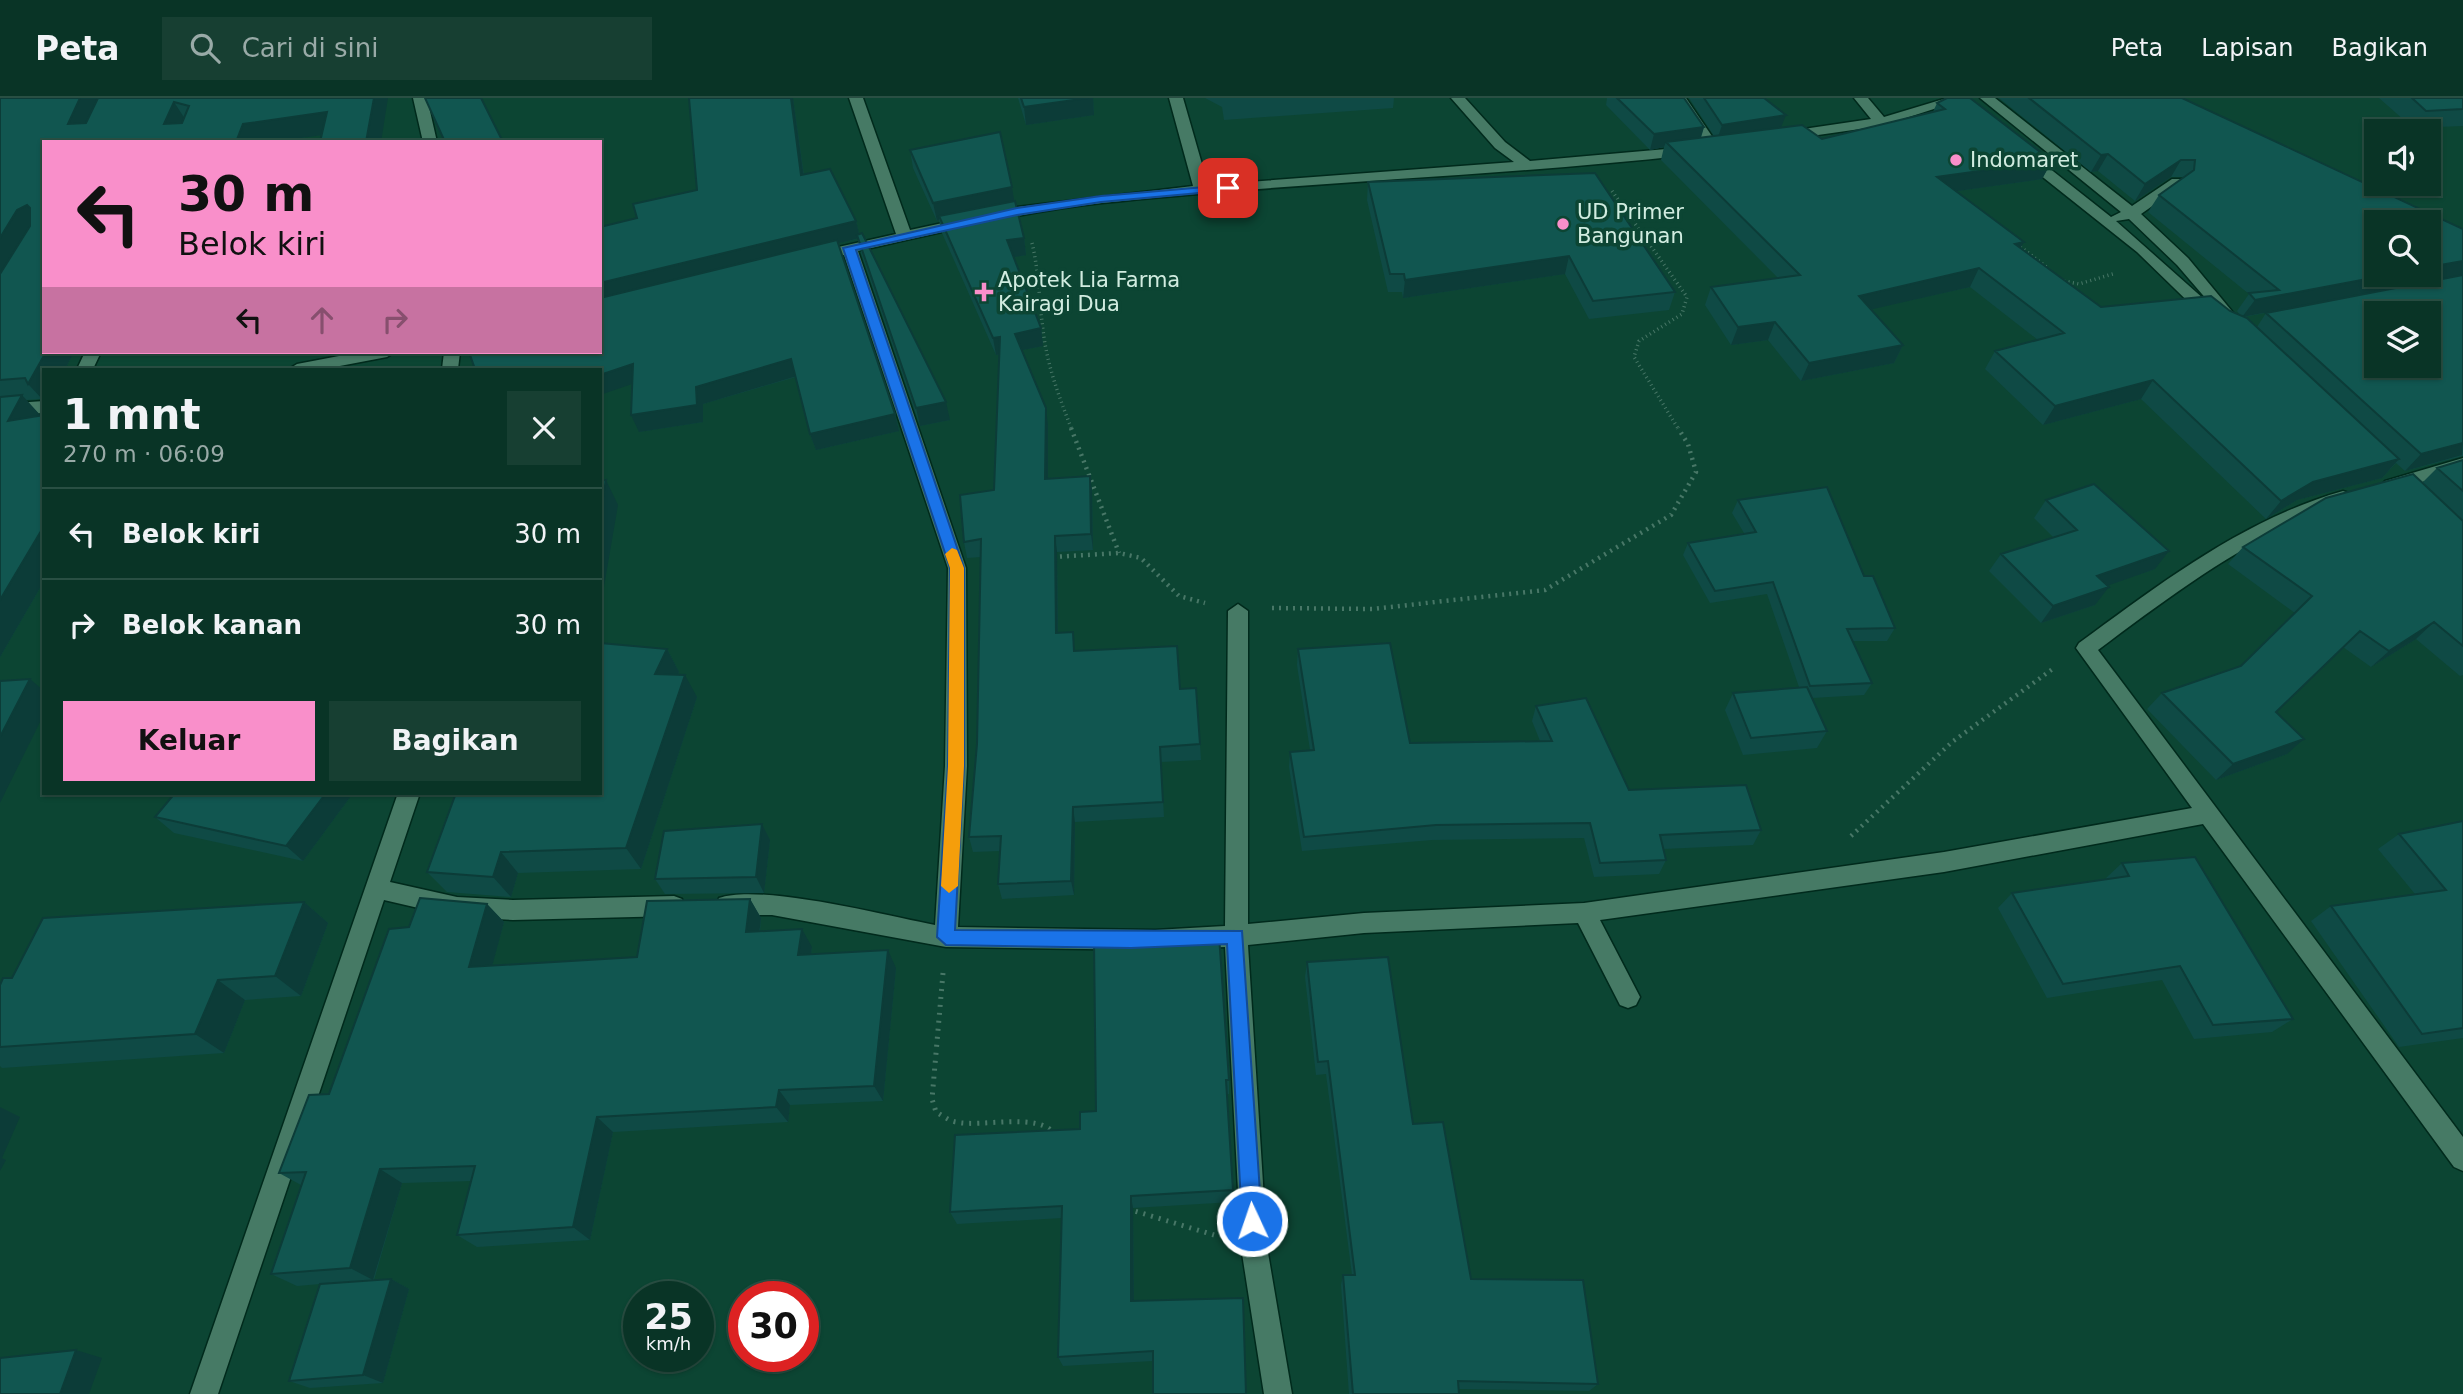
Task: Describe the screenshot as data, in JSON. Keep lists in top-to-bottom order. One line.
{"places":{"other":["Indomaret","UD Primer Bangunan"],"health":["Apotek Lia Farma Kairagi Dua"]},"page":{"header":"Peta","search":"Cari di sini","nav":["Peta","Lapisan","Bagikan"],"turn":["30 m","Belok kiri"],"heading":["1 mnt","270 m · 06:09"],"list":[{"name":"Belok kiri","value":"30 m"},{"name":"Belok kanan","value":"30 m"}],"buttons":["Keluar","Bagikan"],"speed":"25 km/h","limit":"30"}}
